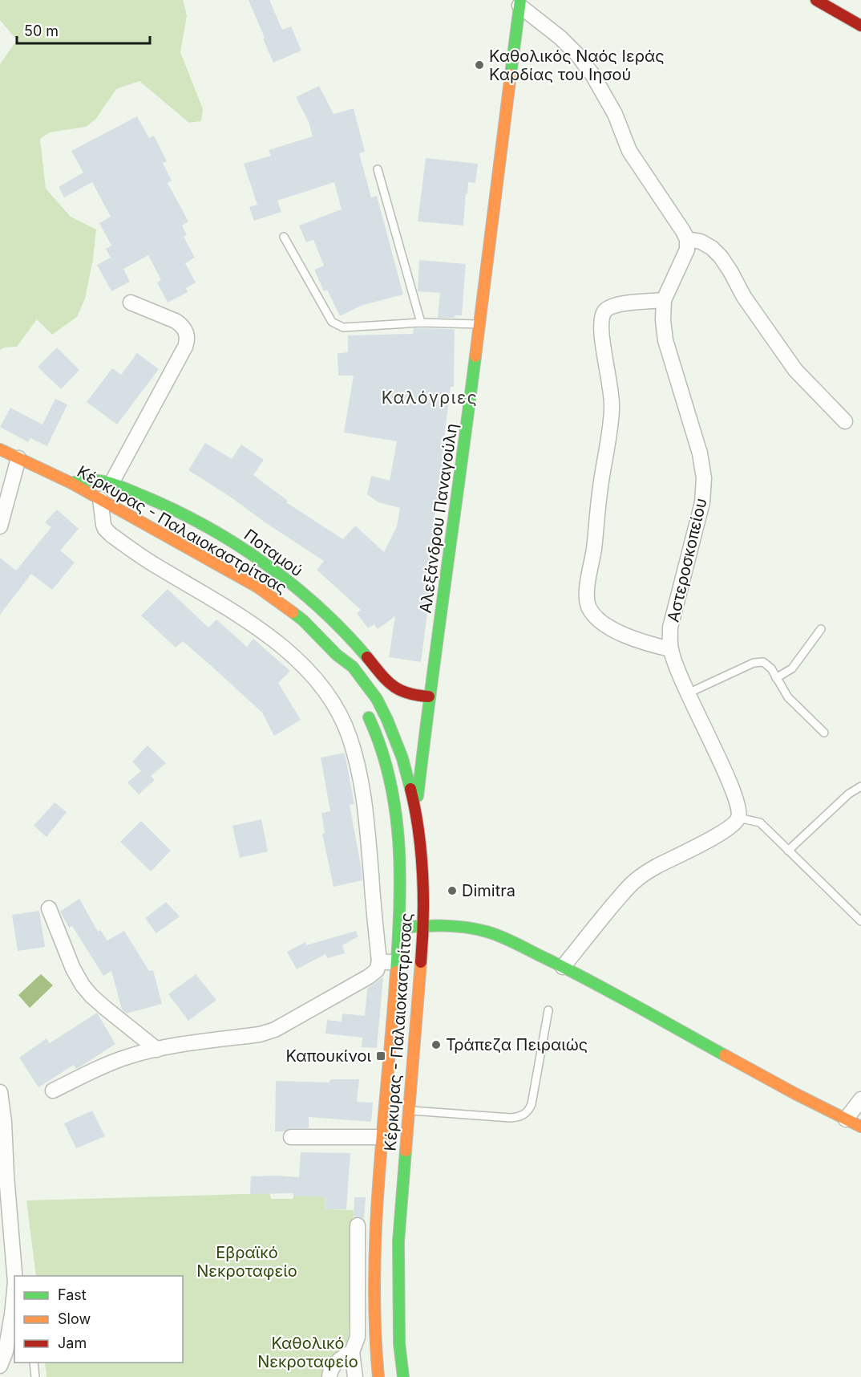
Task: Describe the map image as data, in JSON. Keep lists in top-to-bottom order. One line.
{"streets":{"main road":["Αλεξάνδρου Παναγούλη","Κέρκυρας - Παλαιοκαστρίτσας","Ποταμού"],"street":["Αστεροσκοπείου"]},"crossings":[["Αλεξάνδρου Παναγούλη","Κέρκυρας - Παλαιοκαστρίτσας"],["Αλεξάνδρου Παναγούλη","Ποταμού"],["Κέρκυρας - Παλαιοκαστρίτσας","Ποταμού"]],"districts":["Καλόγριες"],"parks":["Εβραϊκό Νεκροταφείο","Καθολικό Νεκροταφείο"],"places":{"other":["Καθολικός Ναός Ιεράς Καρδίας του Ιησού","Dimitra","Τράπεζα Πειραιώς"],"transit":["Καπουκίνοι"]},"legend":["Fast","Slow","Jam"],"scale_bar":"50 m"}
